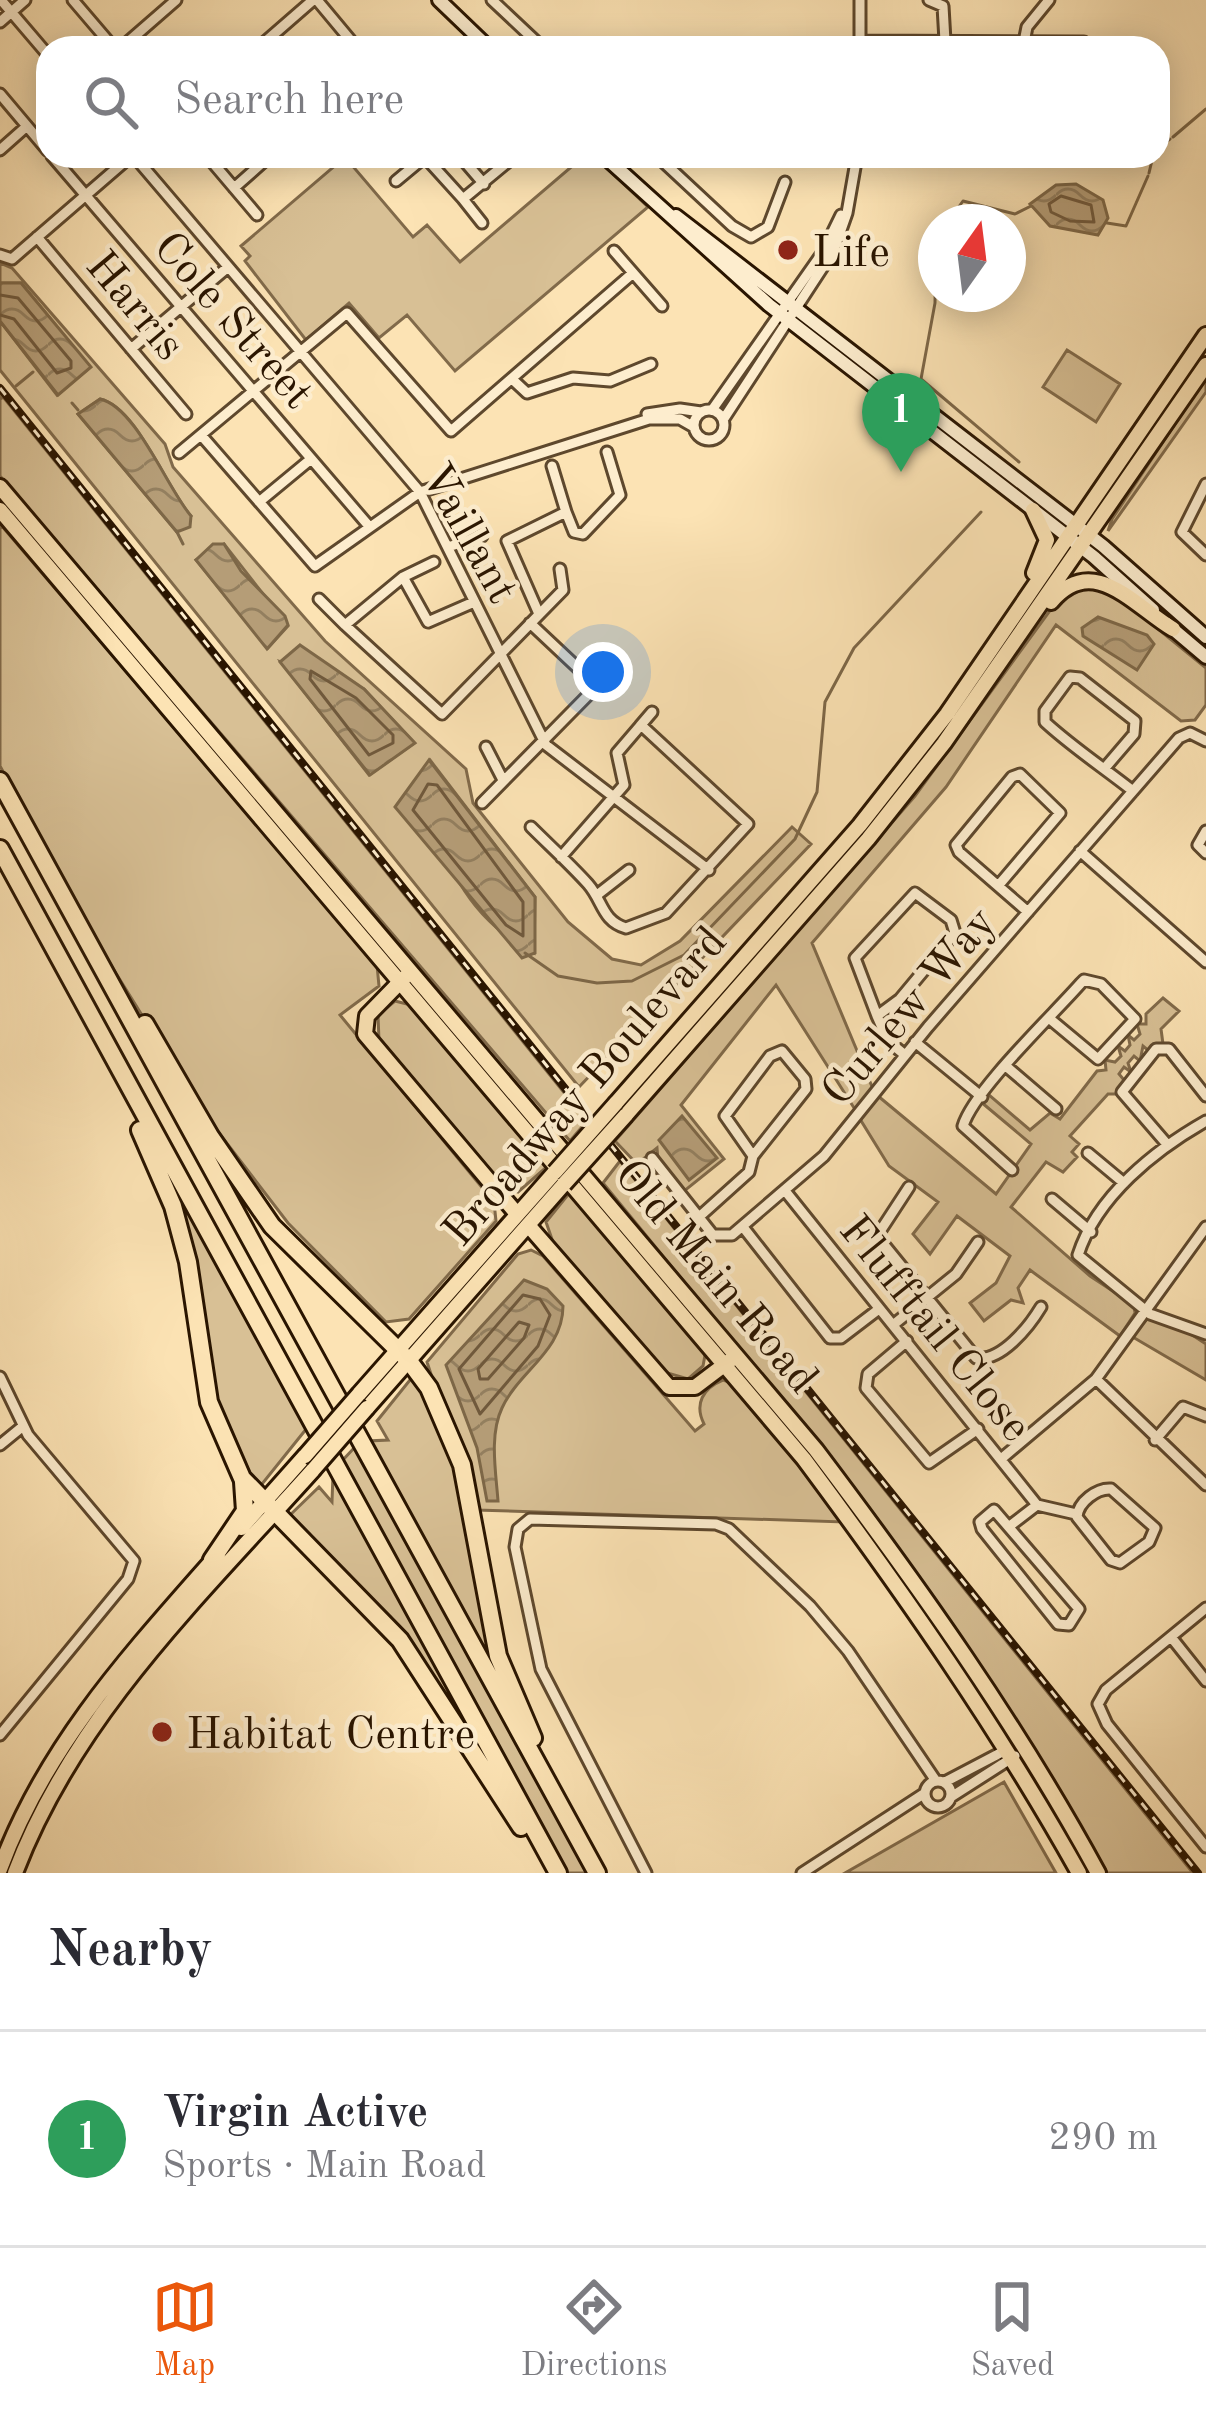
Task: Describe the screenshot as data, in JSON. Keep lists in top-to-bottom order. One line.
{"streets":{"main road":["Broadway Boulevard","Old Main Road"],"street":["Harris","Cole Street","Vaillant","Curlew Way","Flufftail Close"]},"crossings":[["Curlew Way","Flufftail Close"]],"places":["Life","Habitat Centre"],"north":"top","page":{"search":"Search here","pins":"1","heading":"Nearby","list":[{"mark":"1","name":"Virgin Active","note":"Sports · Main Road","value":"290 m"}],"nav":["Map","Directions","Saved"]}}
